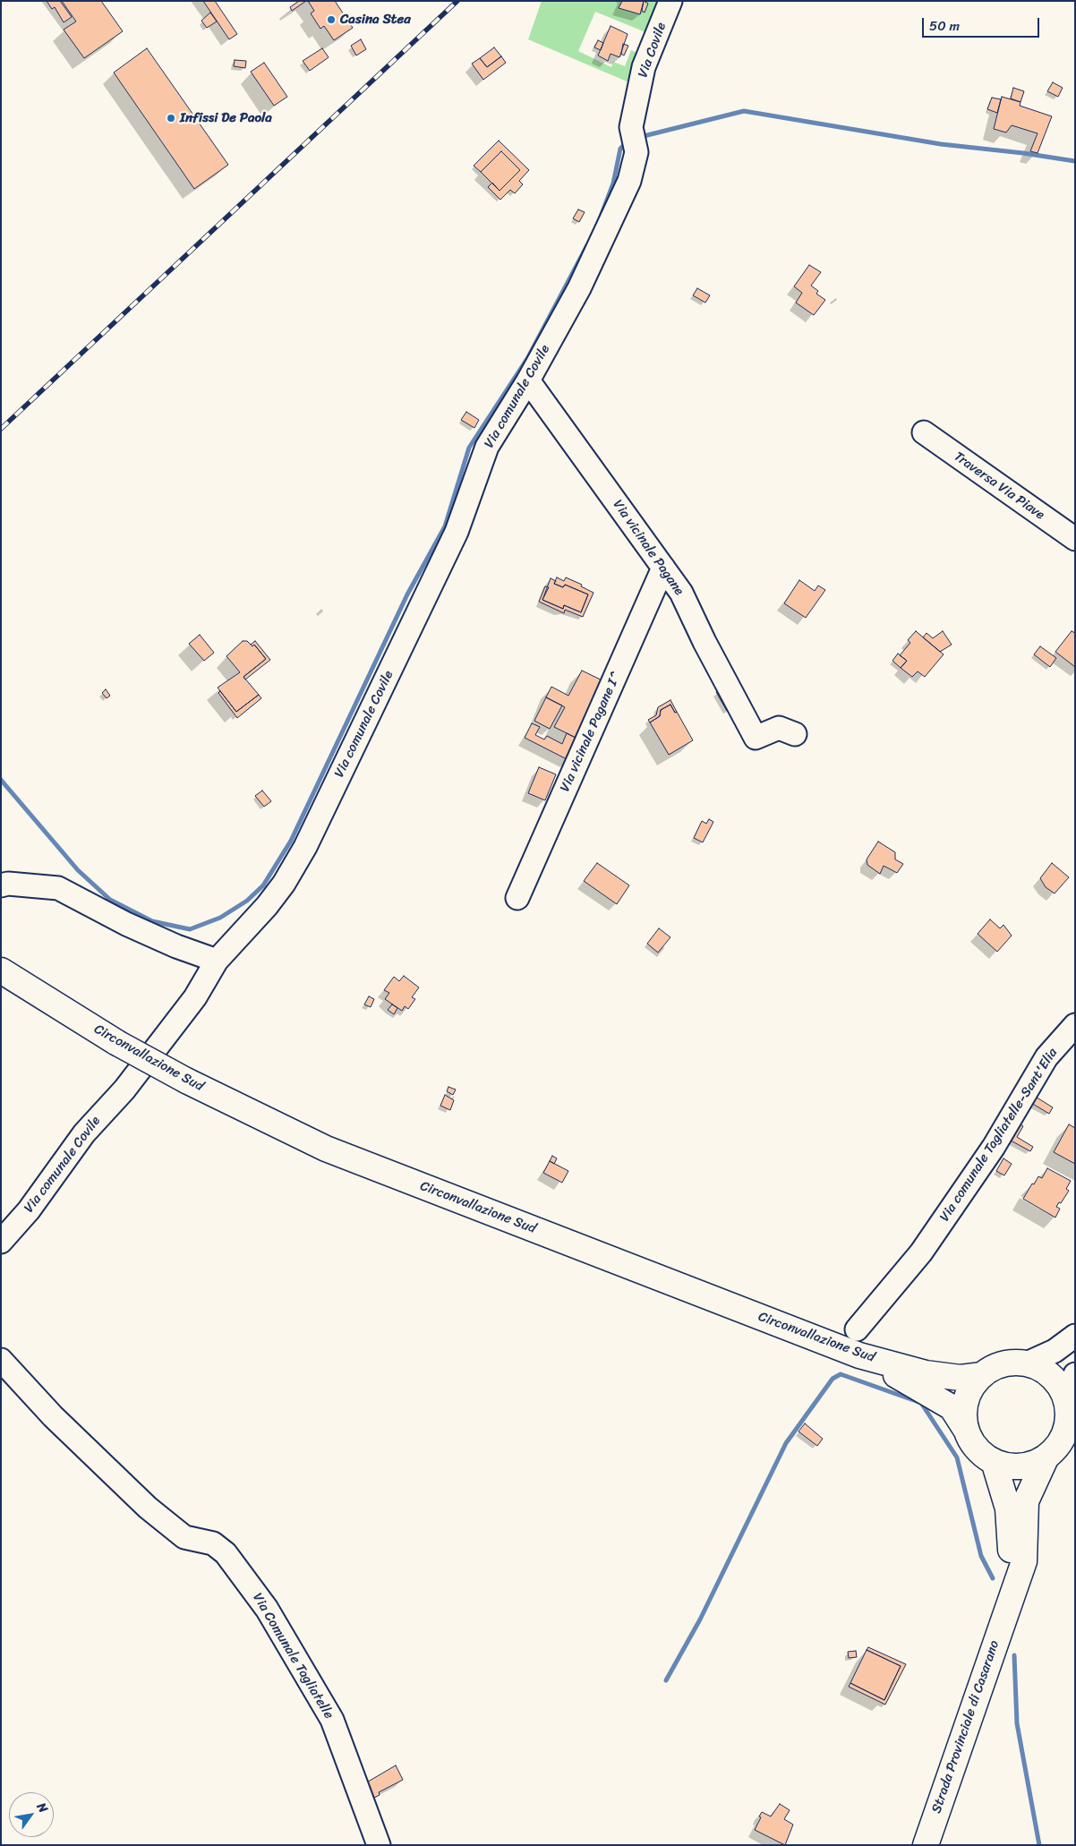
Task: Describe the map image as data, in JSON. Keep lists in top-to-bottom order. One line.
{"streets":{"main road":["Circonvallazione Sud","Strada Provinciale di Casarano"],"street":["Via Covile","Via comunale Covile","Traversa Via Piave","Via vicinale Pagane","Via vicinale Pagane I^","Via comunale Tagliatelle-Sant'Elia","Via Comunale Tagliatelle"]},"crossings":[["Via Covile","Via comunale Covile"],["Via comunale Covile","Via vicinale Pagane"],["Via vicinale Pagane","Via vicinale Pagane I^"],["Circonvallazione Sud","Strada Provinciale di Casarano"]],"places":["Casina Stea","Infissi De Paola"],"scale_bar":"50 m","north":"top right"}
